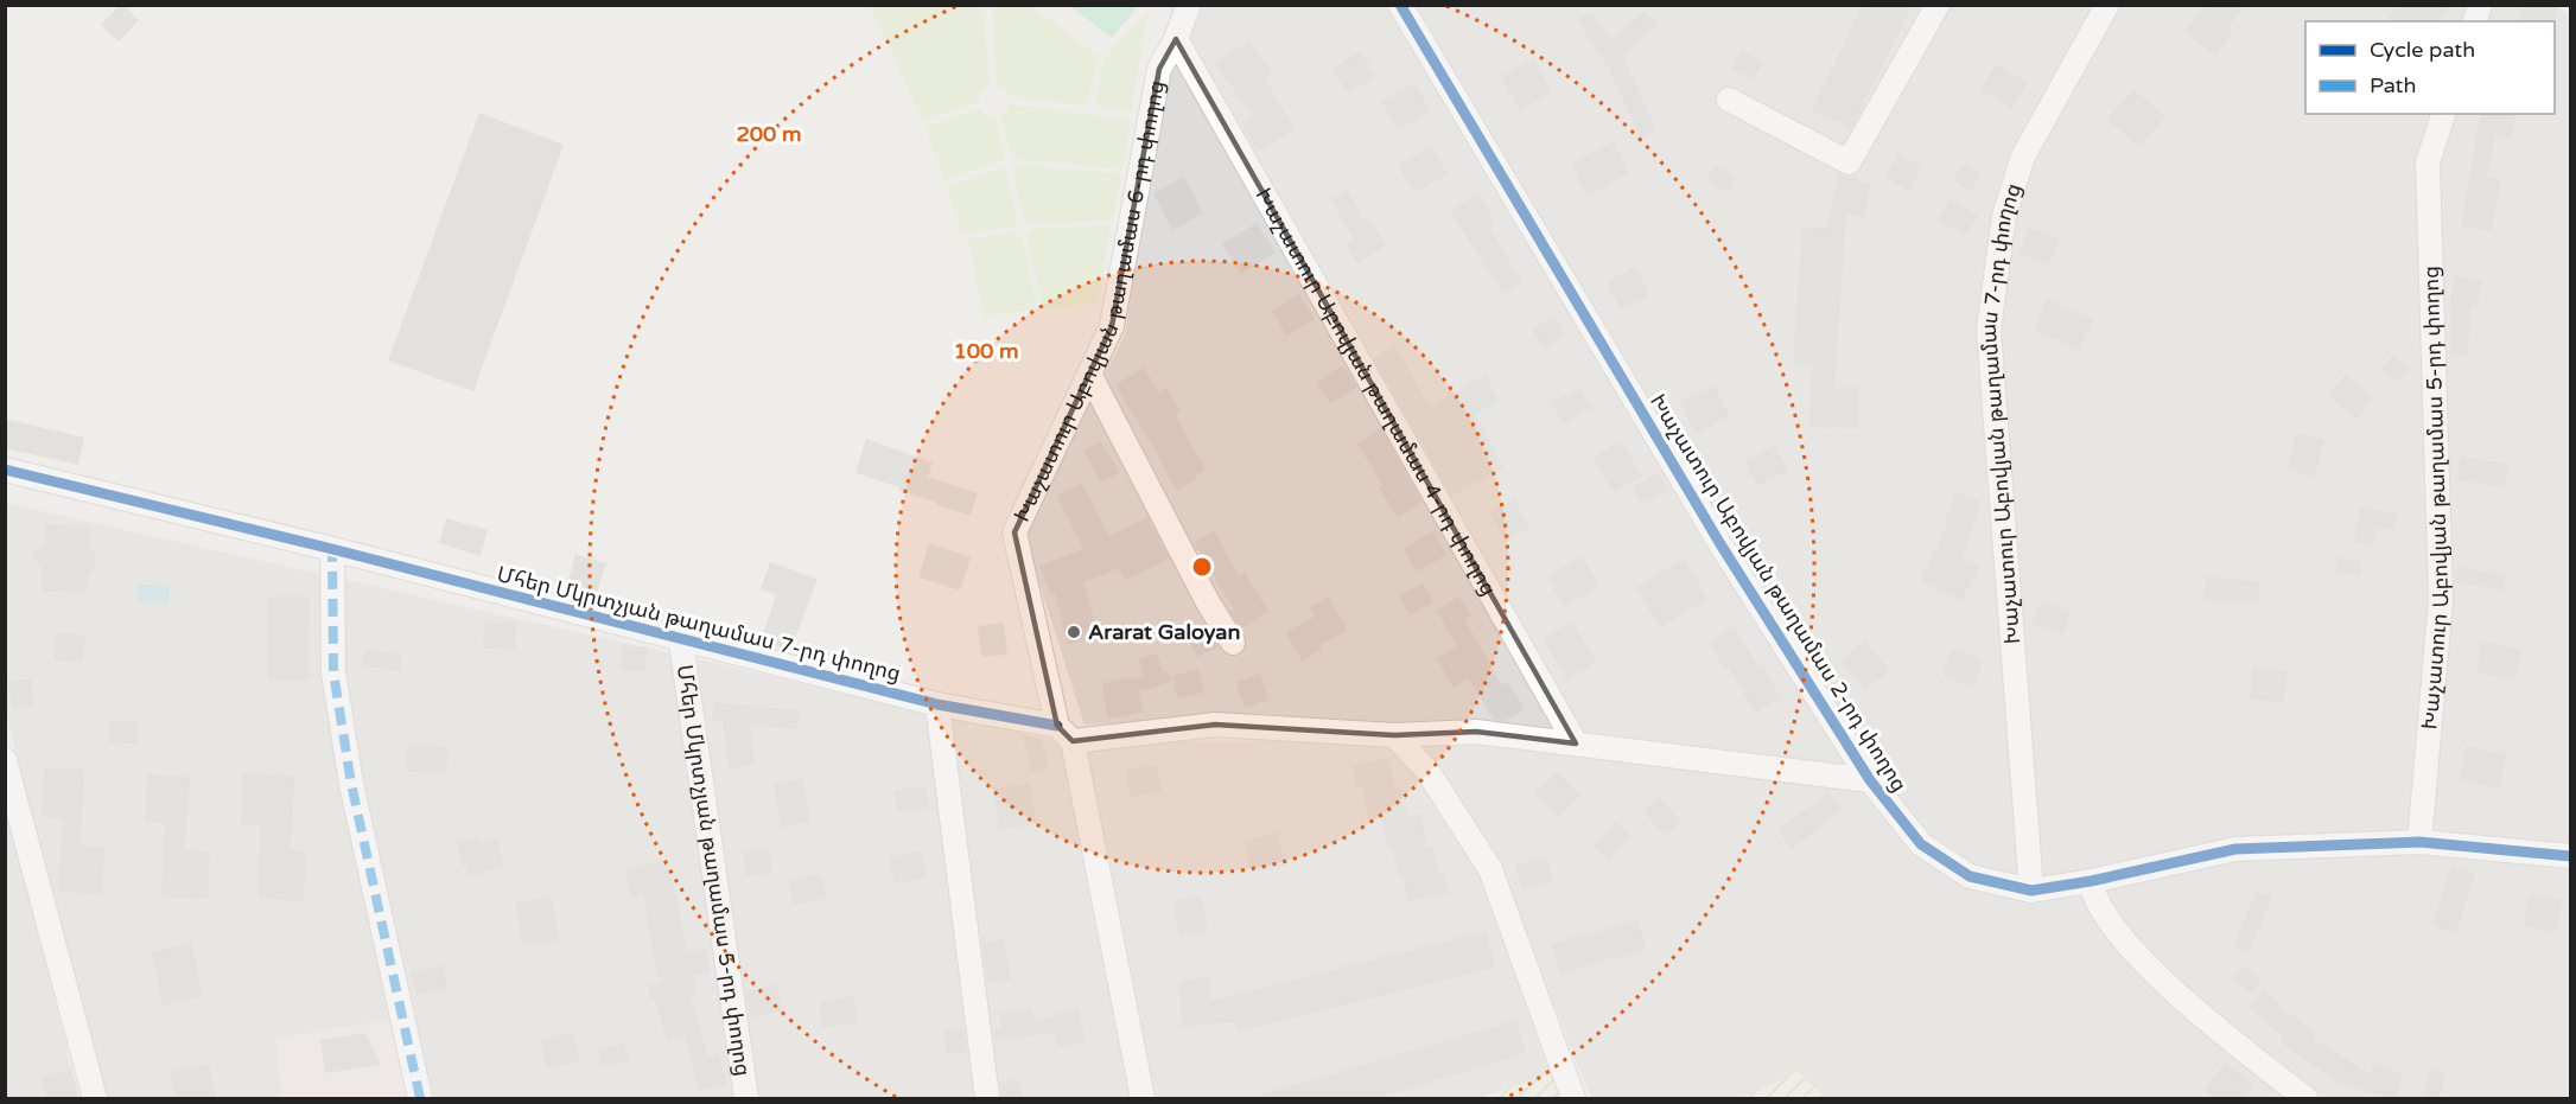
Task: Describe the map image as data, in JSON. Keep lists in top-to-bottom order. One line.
{"streets":{"street":["Խաչատուր Աբովյան թաղամաս 6-րդ փողոց","Խաչատուր Աբովյան թաղամաս 4-րդ փողոց","Խաչատուր Աբովյան թաղամաս 7-րդ փողոց","Խաչատուր Աբովյան թաղամաս 5-րդ փողոց","Խաչատուր Աբովյան թաղամաս 2-րդ փողոց","Մհեր Մկրտչյան թաղամաս 7-րդ փողոց","Մհեր Մկրտչյան թաղամաս 5-րդ փողոց"]},"crossings":[["Խաչատուր Աբովյան թաղամաս 6-րդ փողոց","Խաչատուր Աբովյան թաղամաս 4-րդ փողոց"],["Խաչատուր Աբովյան թաղամաս 6-րդ փողոց","Մհեր Մկրտչյան թաղամաս 7-րդ փողոց"],["Խաչատուր Աբովյան թաղամաս 4-րդ փողոց","Մհեր Մկրտչյան թաղամաս 7-րդ փողոց"],["Խաչատուր Աբովյան թաղամաս 7-րդ փողոց","Խաչատուր Աբովյան թաղամաս 2-րդ փողոց"],["Խաչատուր Աբովյան թաղամաս 5-րդ փողոց","Խաչատուր Աբովյան թաղամաս 2-րդ փողոց"],["Խաչատուր Աբովյան թաղամաս 2-րդ փողոց","Մհեր Մկրտչյան թաղամաս 7-րդ փողոց"],["Մհեր Մկրտչյան թաղամաս 7-րդ փողոց","Մհեր Մկրտչյան թաղամաս 5-րդ փողոց"]],"places":["Ararat Galoyan"],"legend":["Cycle path","Path"],"rings":["200 m","100 m"]}
